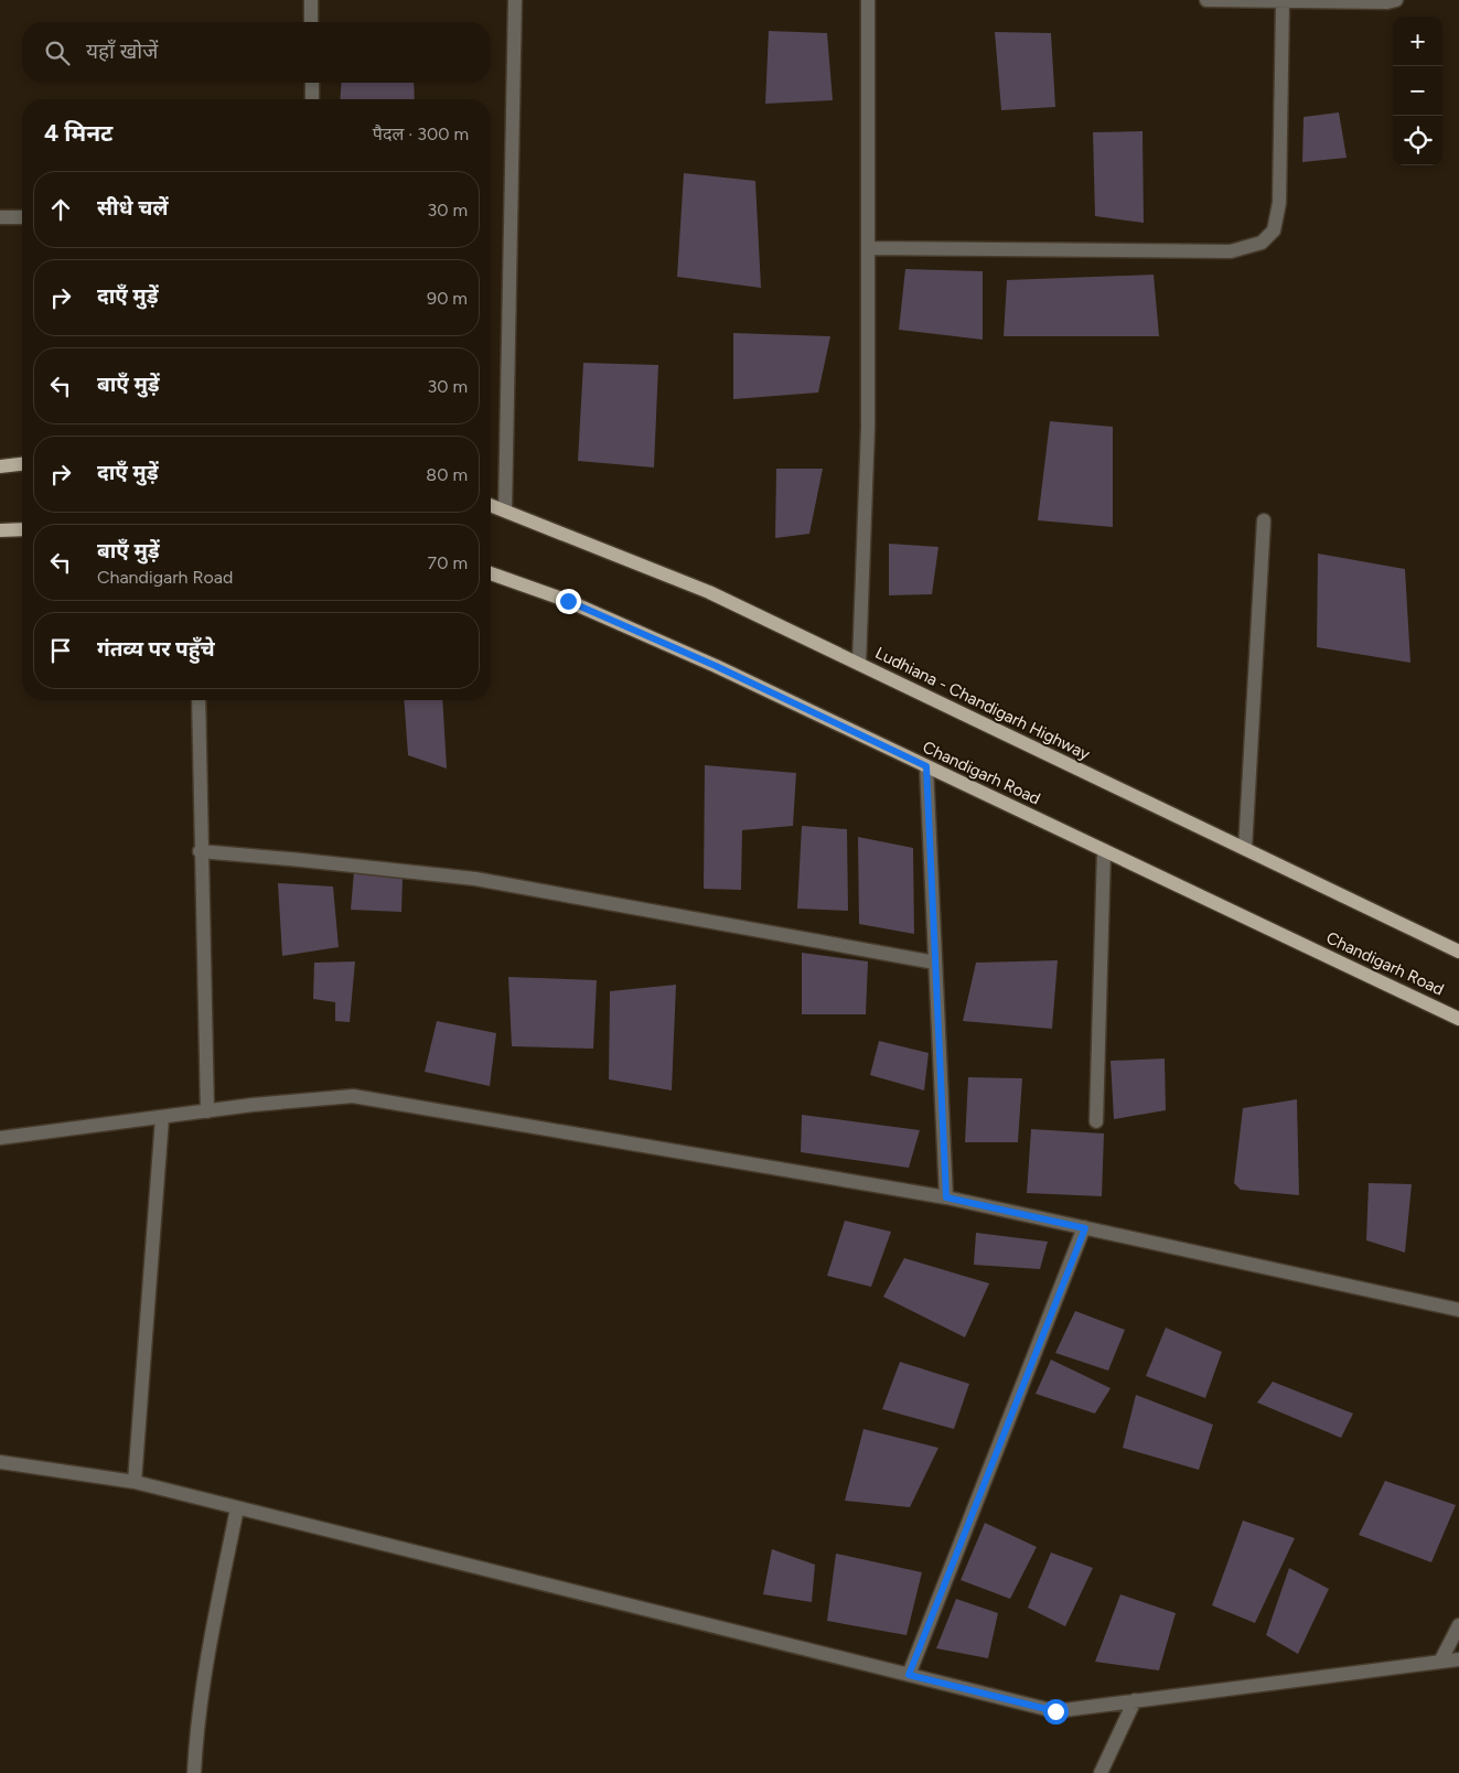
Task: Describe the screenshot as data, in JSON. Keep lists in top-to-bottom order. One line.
{"streets":{"main road":["Ludhiana - Chandigarh Highway","Chandigarh Road"]},"page":{"map_buttons":["+","−"],"search":"यहाँ खोजें","heading":["4 मिनट","पैदल · 300 m"],"list":[["सीधे चलें","30 m"],["दाएँ मुड़ें","90 m"],["बाएँ मुड़ें","30 m"],["दाएँ मुड़ें","80 m"],["बाएँ मुड़ें","Chandigarh Road","70 m"],"गंतव्य पर पहुँचे"]}}
